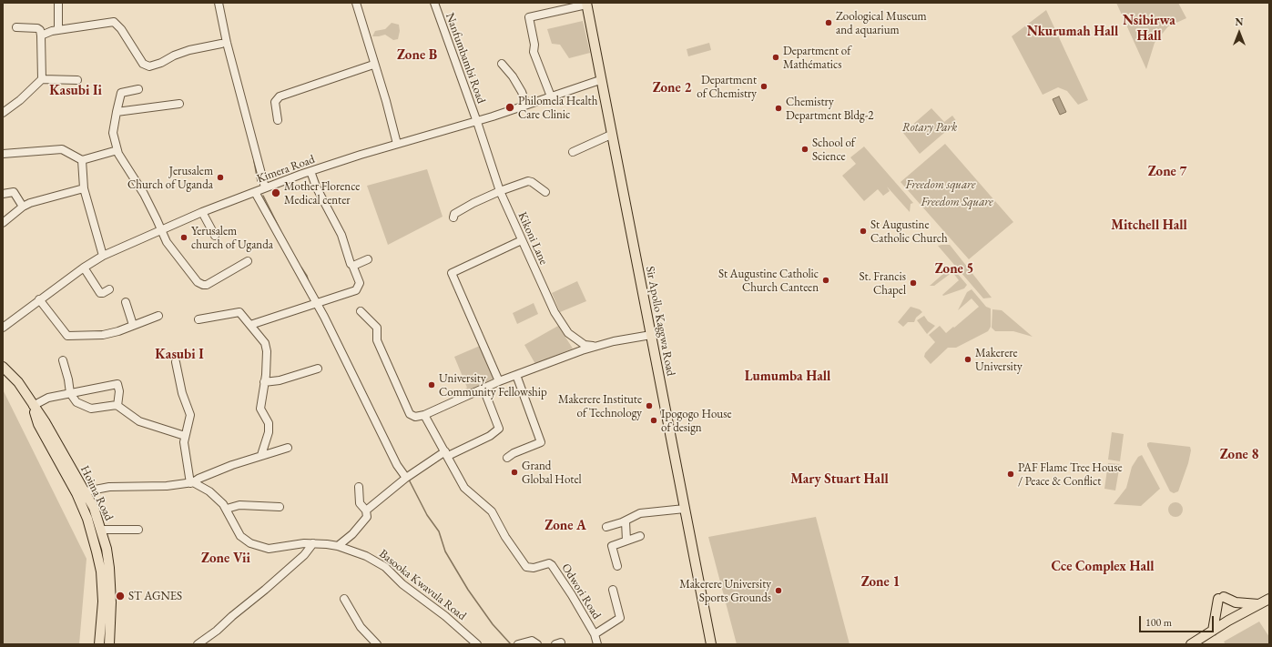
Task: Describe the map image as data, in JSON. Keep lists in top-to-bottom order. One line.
{"streets":{"main road":["Sir Apollo Kaggwa Road","Hoima Road"],"street":["Nanfumbambi Road","Kimera Road","Kikoni Lane","Basooka Kwavula Road","Odwori Road"]},"crossings":[["Nanfumbambi Road","Kimera Road"],["Nanfumbambi Road","Kikoni Lane"],["Kimera Road","Kikoni Lane"],["Kimera Road","Sir Apollo Kaggwa Road"]],"districts":["Nsibirwa Hall","Nkurumah Hall","Zone B","Zone 2","Kasubi Ii","Zone 7","Mitchell Hall","Zone 5","Kasubi I","Lumumba Hall","Zone 8","Mary Stuart Hall","Zone A","Zone Vii","Cce Complex Hall","Zone 1"],"parks":["Rotary Park","Freedom square","Freedom Square"],"places":["Zoological Museum and aquarium","Department of Mathématics","Department of Chemistry","Philomela Health Care Clinic","Chemistry Department Bldg-2","School of Science","Jerusalem Church of Uganda","Mother Florence Medical center","St Augustine Catholic Church","Yerusalem church of Uganda","St Augustine Catholic Church Canteen","St. Francis Chapel","Makerere University","University Community Fellowship","Makerere Institute of Technology","Ipogogo House of design","Grand Global Hotel","PAF Flame Tree House / Peace & Conflict","Makerere University Sports Grounds","ST AGNES"],"scale_bar":"100 m","north":"top"}
